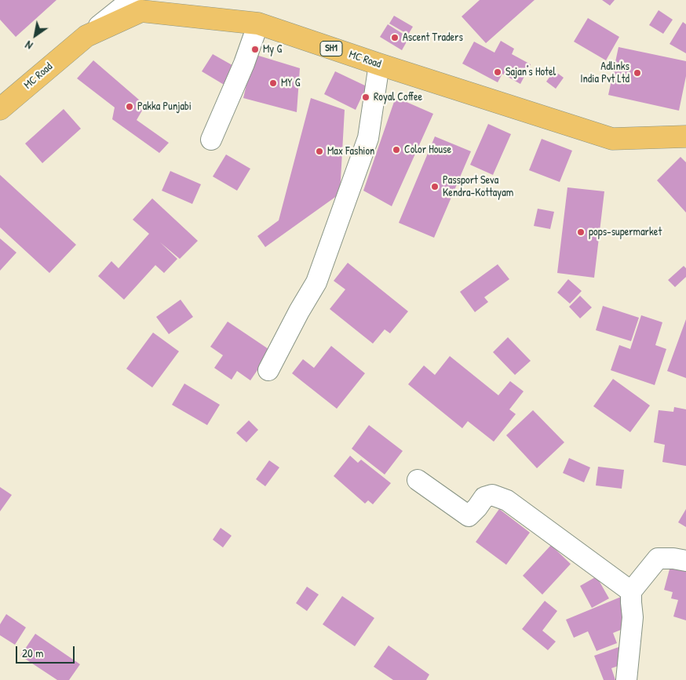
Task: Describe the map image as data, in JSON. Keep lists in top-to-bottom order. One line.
{"streets":{"main road":["SH1","MC Road"]},"places":["Ascent Traders","My G","Sajan's Hotel","Adlinks India Pvt Ltd","MY G","Royal Coffee","Pakka Punjabi","Color House","Max Fashion","Passport Seva Kendra-Kottayam","pops-supermarket"],"scale_bar":"20 m","north":"bottom left"}
